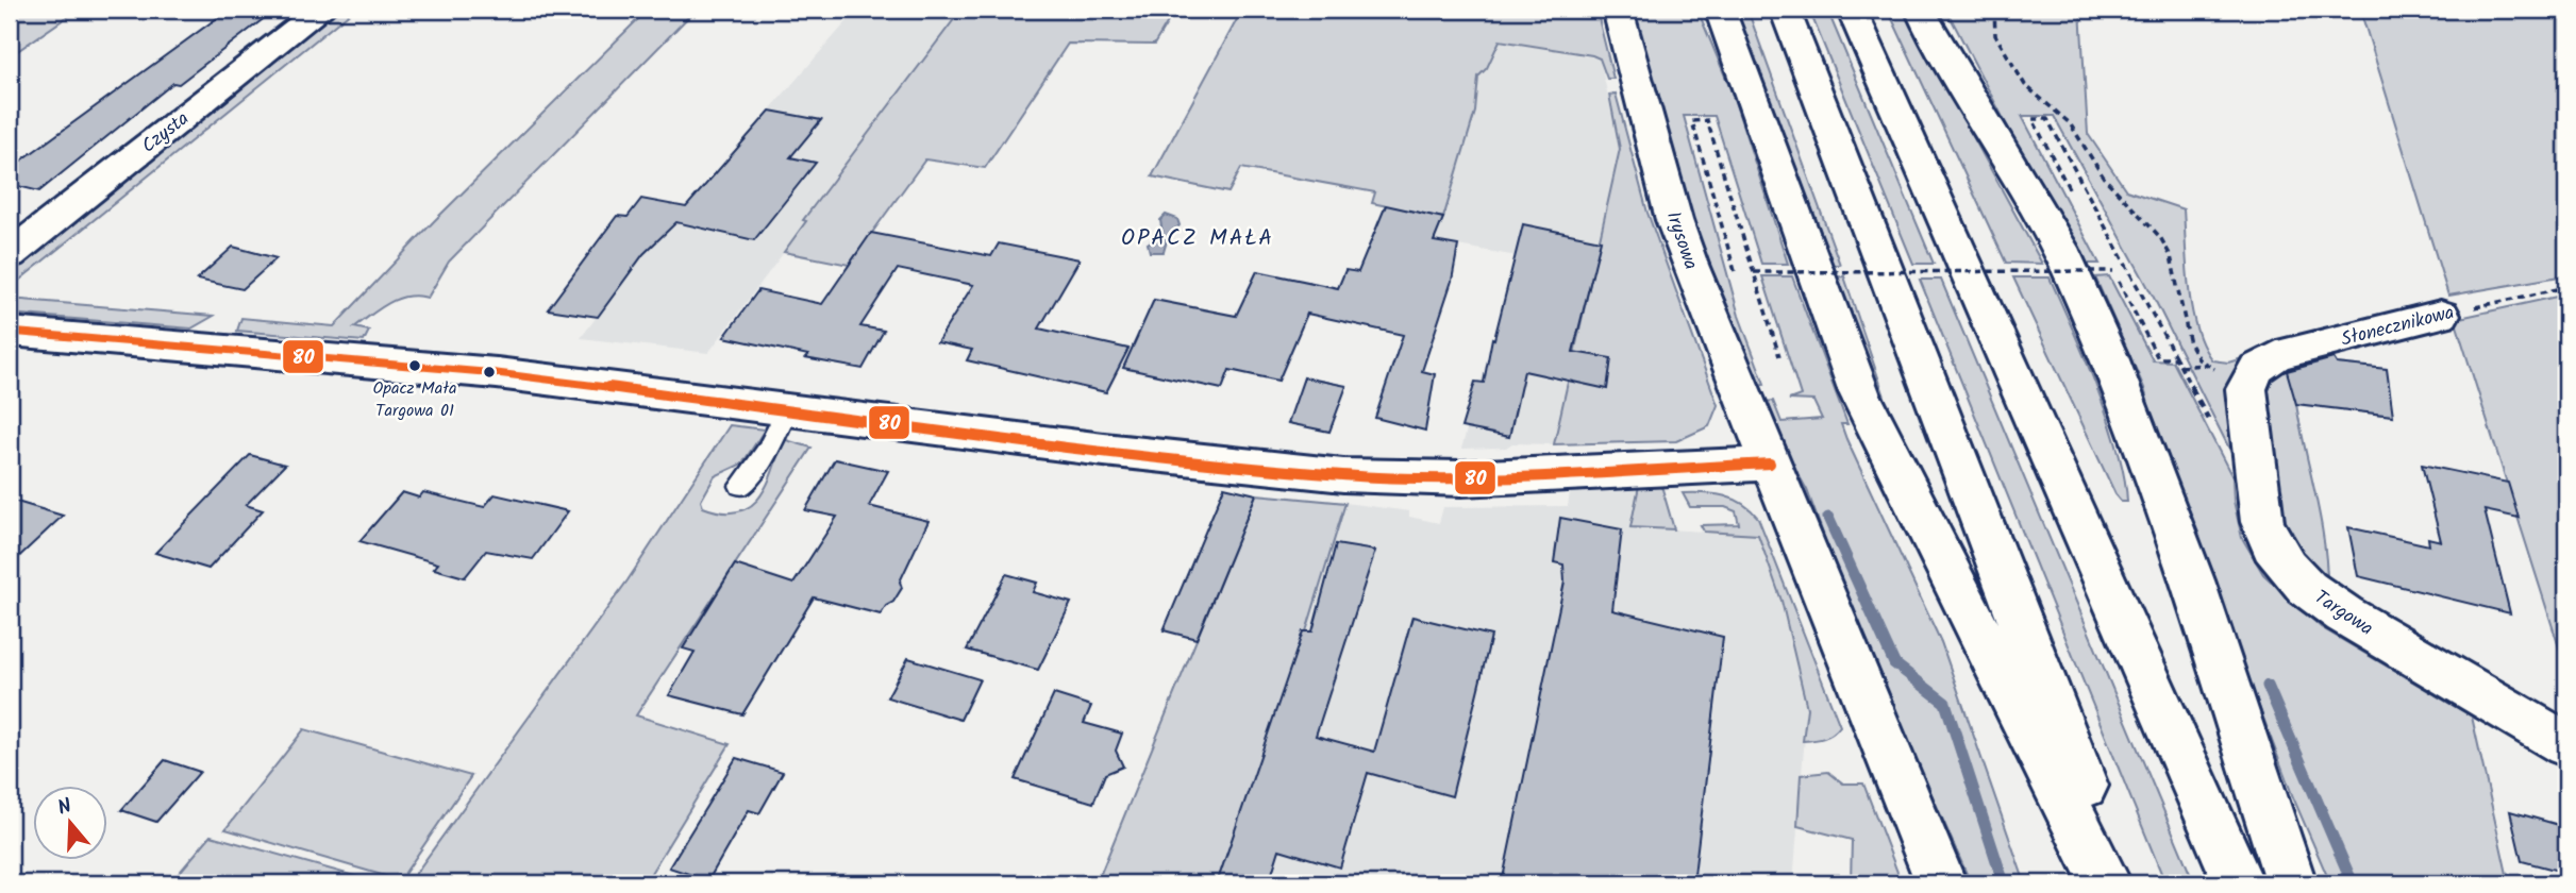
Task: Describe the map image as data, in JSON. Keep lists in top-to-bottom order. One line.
{"streets":{"main road":["Czysta","Irysowa","Słonecznikowa","Targowa"]},"crossings":[["Słonecznikowa","Targowa"]],"districts":["OPACZ MAŁA"],"places":["Opacz Mała Targowa 01"],"lines":["transit line 80"],"north":"top"}
